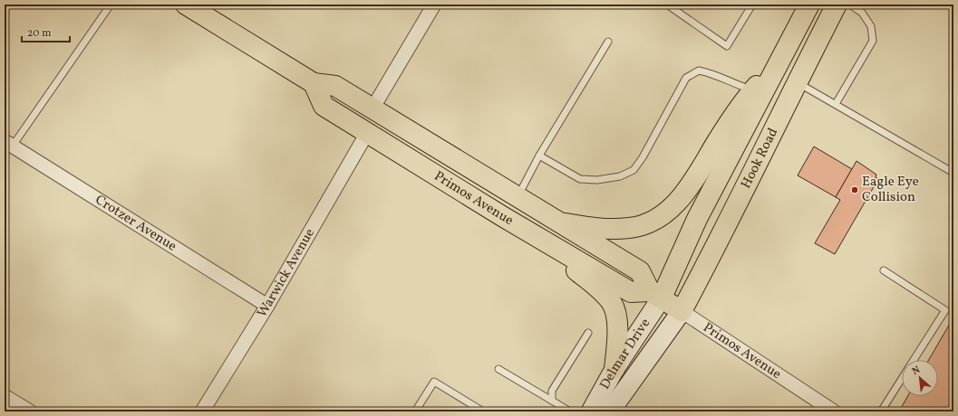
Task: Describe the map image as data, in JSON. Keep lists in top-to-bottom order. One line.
{"streets":{"main road":["Hook Road","Primos Avenue"],"street":["Crotzer Avenue","Warwick Avenue","Delmar Drive"]},"crossings":[["Hook Road","Primos Avenue"],["Hook Road","Delmar Drive"],["Primos Avenue","Warwick Avenue"],["Primos Avenue","Delmar Drive"],["Crotzer Avenue","Warwick Avenue"]],"places":["Eagle Eye Collision"],"scale_bar":"20 m","north":"top left"}
